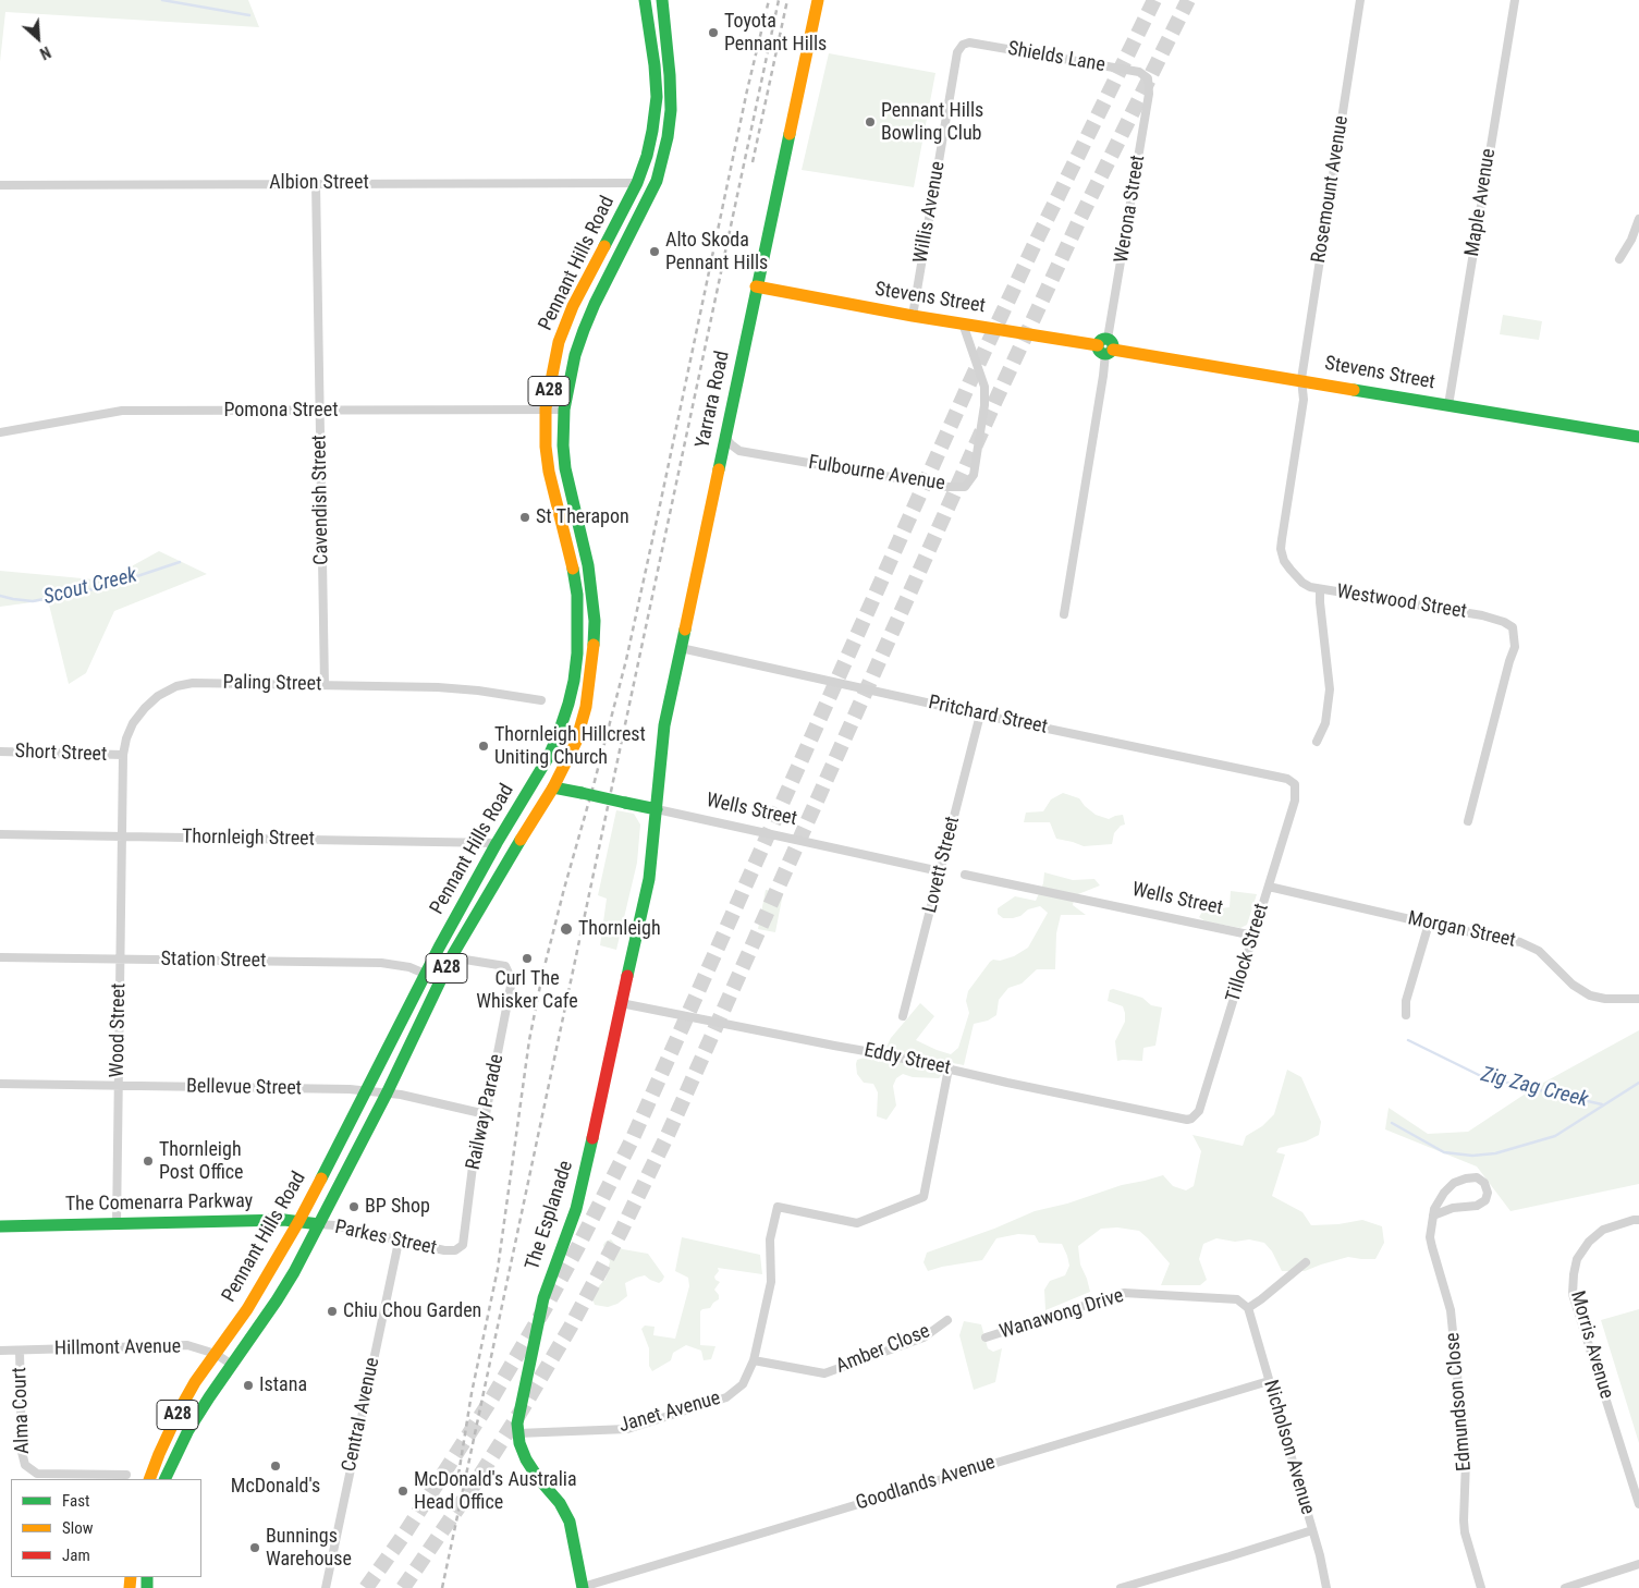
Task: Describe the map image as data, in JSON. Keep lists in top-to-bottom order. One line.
{"streets":{"main road":["Pennant Hills Road","Stevens Street","A28","Yarrara Road","Wells Street","The Comenarra Parkway","The Esplanade"],"street":["Shields Lane","Albion Street","Rosemount Avenue","Maple Avenue","Werona Street","Willis Avenue","Pomona Street","Fulbourne Avenue","Cavendish Street","Westwood Street","Paling Street","Pritchard Street","Short Street","Thornleigh Street","Lovett Street","Morgan Street","Tillock Street","Station Street","Wood Street","Eddy Street","Bellevue Street","Railway Parade","Parkes Street","Wanawong Drive","Morris Avenue","Hillmont Avenue","Amber Close","Edmundson Close","Alma Court","Janet Avenue","Central Avenue","Nicholson Avenue","Goodlands Avenue"]},"crossings":[["Shields Lane","Werona Street"],["Shields Lane","Willis Avenue"],["Albion Street","Pennant Hills Road"],["Albion Street","Cavendish Street"],["Rosemount Avenue","Stevens Street"],["Rosemount Avenue","Westwood Street"],["Maple Avenue","Stevens Street"],["Werona Street","Stevens Street"],["Willis Avenue","Stevens Street"],["Pennant Hills Road","Pomona Street"],["Pennant Hills Road","Wells Street"],["Pennant Hills Road","Thornleigh Street"],["Pennant Hills Road","Station Street"],["Pennant Hills Road","Bellevue Street"],["Pennant Hills Road","Railway Parade"],["Pennant Hills Road","The Comenarra Parkway"],["Pennant Hills Road","Parkes Street"],["Pennant Hills Road","Hillmont Avenue"],["Stevens Street","Yarrara Road"],["Stevens Street","Fulbourne Avenue"],["Stevens Street","Westwood Street"],["Yarrara Road","Fulbourne Avenue"],["Yarrara Road","Pritchard Street"],["Yarrara Road","Wells Street"],["Yarrara Road","The Esplanade"],["Pomona Street","Cavendish Street"],["Cavendish Street","Paling Street"],["Paling Street","Short Street"],["Paling Street","Thornleigh Street"],["Paling Street","Wood Street"],["Pritchard Street","Lovett Street"],["Pritchard Street","Tillock Street"],["Wells Street","Lovett Street"],["Wells Street","Tillock Street"],["Wells Street","The Esplanade"],["Thornleigh Street","Wood Street"],["Morgan Street","Tillock Street"],["Tillock Street","Eddy Street"],["Station Street","Wood Street"],["Wood Street","Bellevue Street"],["Wood Street","The Comenarra Parkway"],["Eddy Street","The Esplanade"],["Eddy Street","Janet Avenue"],["Bellevue Street","Railway Parade"],["Railway Parade","Parkes Street"],["The Comenarra Parkway","Parkes Street"],["The Esplanade","Janet Avenue"],["The Esplanade","Goodlands Avenue"],["Parkes Street","Central Avenue"],["Wanawong Drive","Nicholson Avenue"],["Hillmont Avenue","Alma Court"],["Amber Close","Janet Avenue"],["Nicholson Avenue","Goodlands Avenue"]],"water":["Scout Creek","Zig Zag Creek"],"places":["Toyota Pennant Hills","Pennant Hills Bowling Club","Alto Skoda Pennant Hills","St Therapon","Thornleigh Hillcrest Uniting Church","Thornleigh","Curl The Whisker Cafe","Thornleigh Post Office","BP Shop","Chiu Chou Garden","Istana","McDonald's","McDonald's Australia Head Office","Bunnings Warehouse"],"legend":["Fast","Slow","Jam"],"north":"bottom right"}
